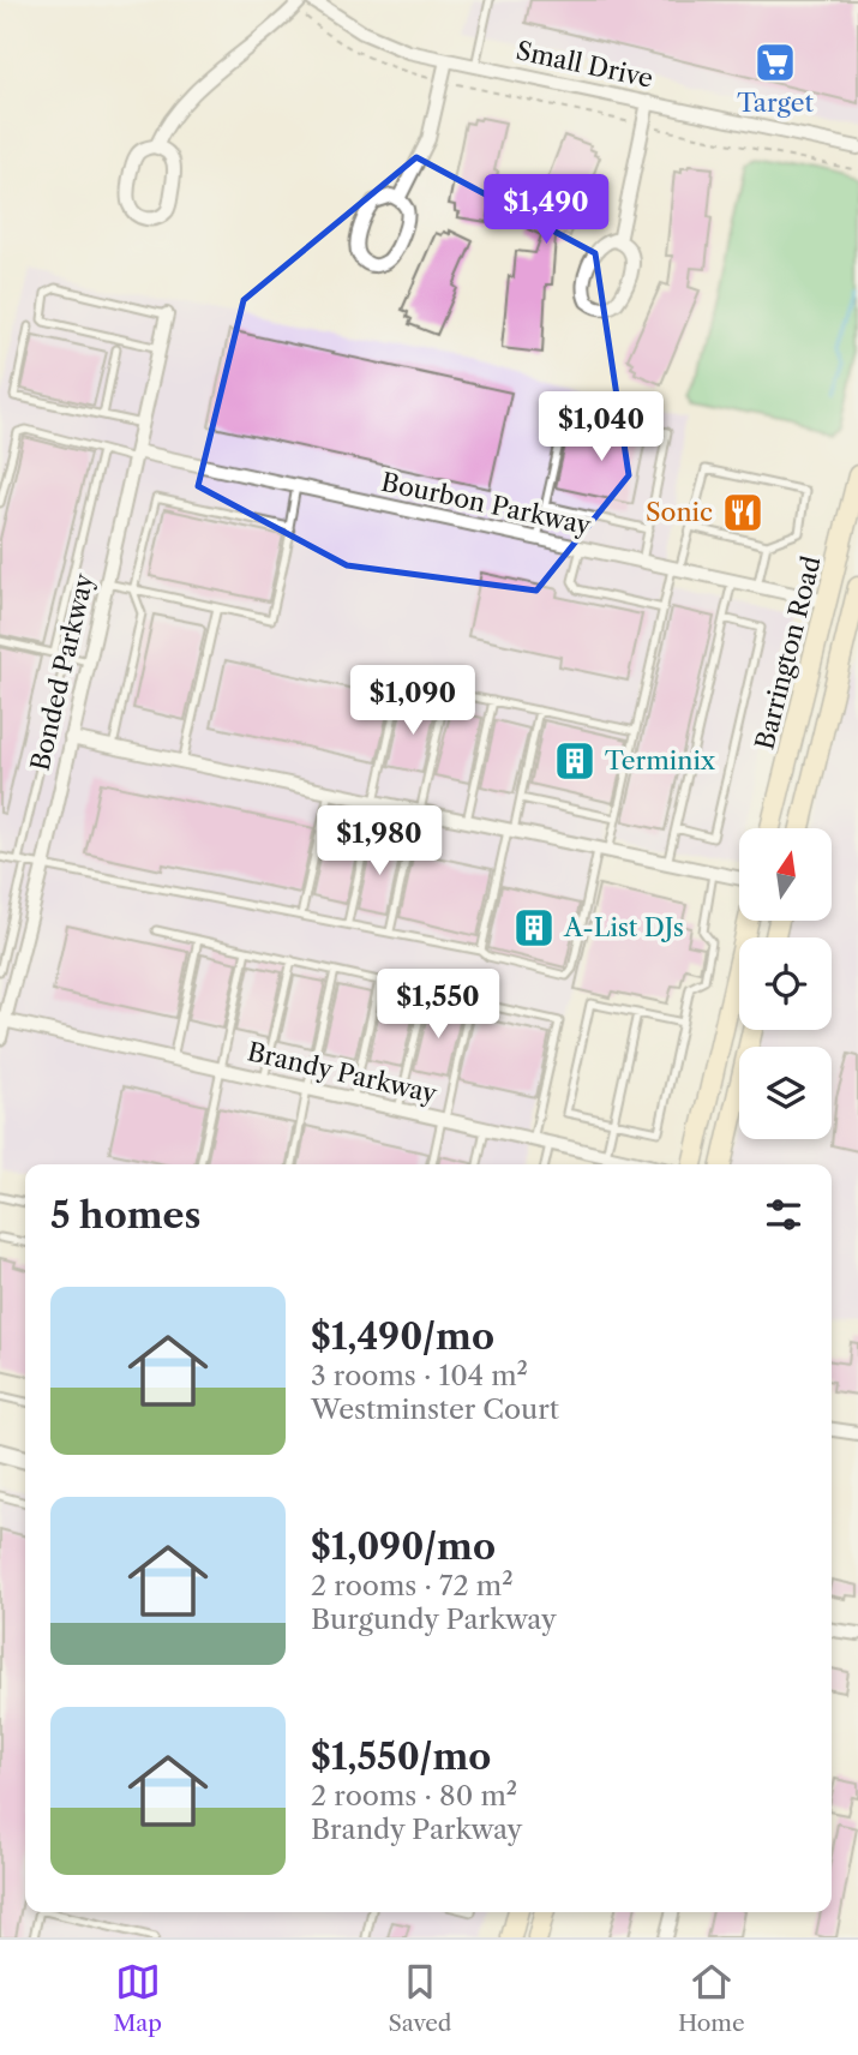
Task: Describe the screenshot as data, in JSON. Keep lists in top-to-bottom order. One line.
{"streets":{"main road":["Barrington Road"],"street":["Small Drive","Bourbon Parkway","Bonded Parkway","Brandy Parkway"]},"crossings":[["Bourbon Parkway","Barrington Road"],["Bourbon Parkway","Bonded Parkway"],["Bonded Parkway","Brandy Parkway"]],"places":{"supermarket":["Target"],"restaurant":["Sonic"],"building":["Terminix","A-List DJs"]},"north":"top","page":{"price":["$1,490","$1,040","$1,090","$1,980","$1,550"],"heading":"5 homes","list":[{"name":"$1,490/mo","note":"3 rooms · 104 m² · Westminster Court"},{"name":"$1,090/mo","note":"2 rooms · 72 m² · Burgundy Parkway"},{"name":"$1,550/mo","note":"2 rooms · 80 m² · Brandy Parkway"}],"tabs":["Map","Saved","Home"]}}
